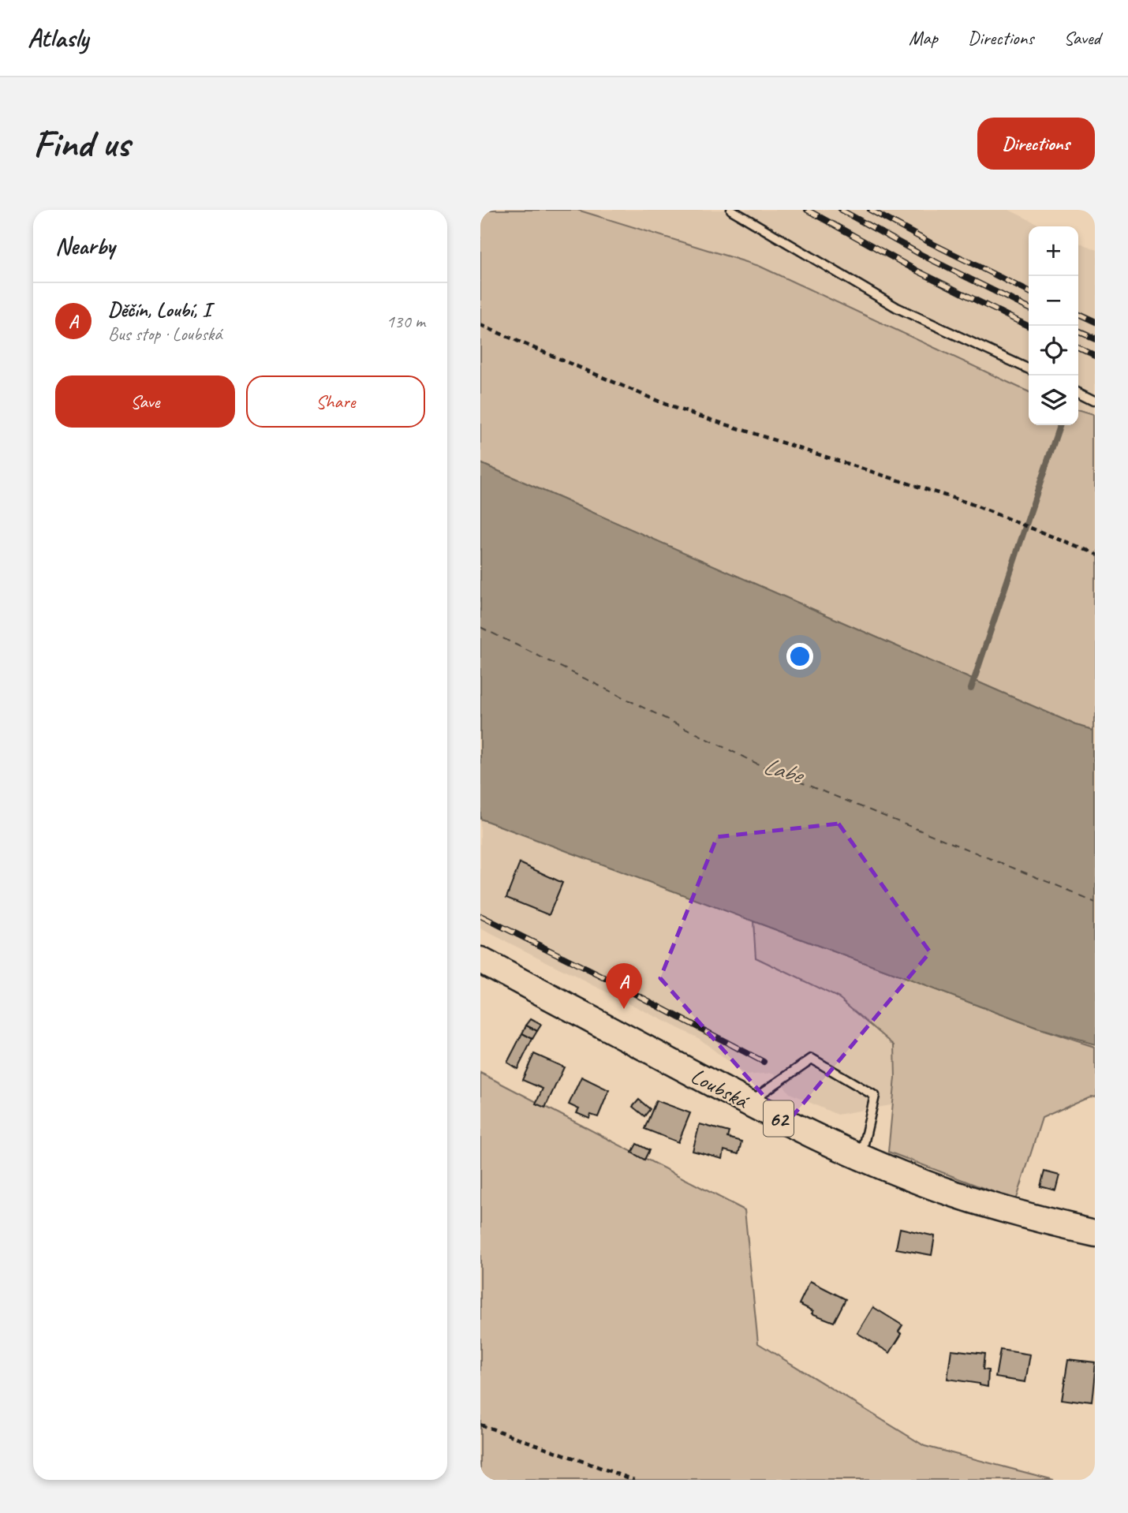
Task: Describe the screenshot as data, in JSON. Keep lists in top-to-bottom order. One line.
{"streets":{"main road":["Loubská","62"]},"water":["Labe"],"page":{"header":"Atlasly","nav":["Map","Directions","Saved"],"buttons":["Directions",["Save","Share"]],"title":"Find us","heading":"Nearby","map_buttons":["+","−"],"list":[{"mark":"A","name":"Děčín, Loubí, I","note":"Bus stop · Loubská","value":"130 m"}],"pins":"A"}}
